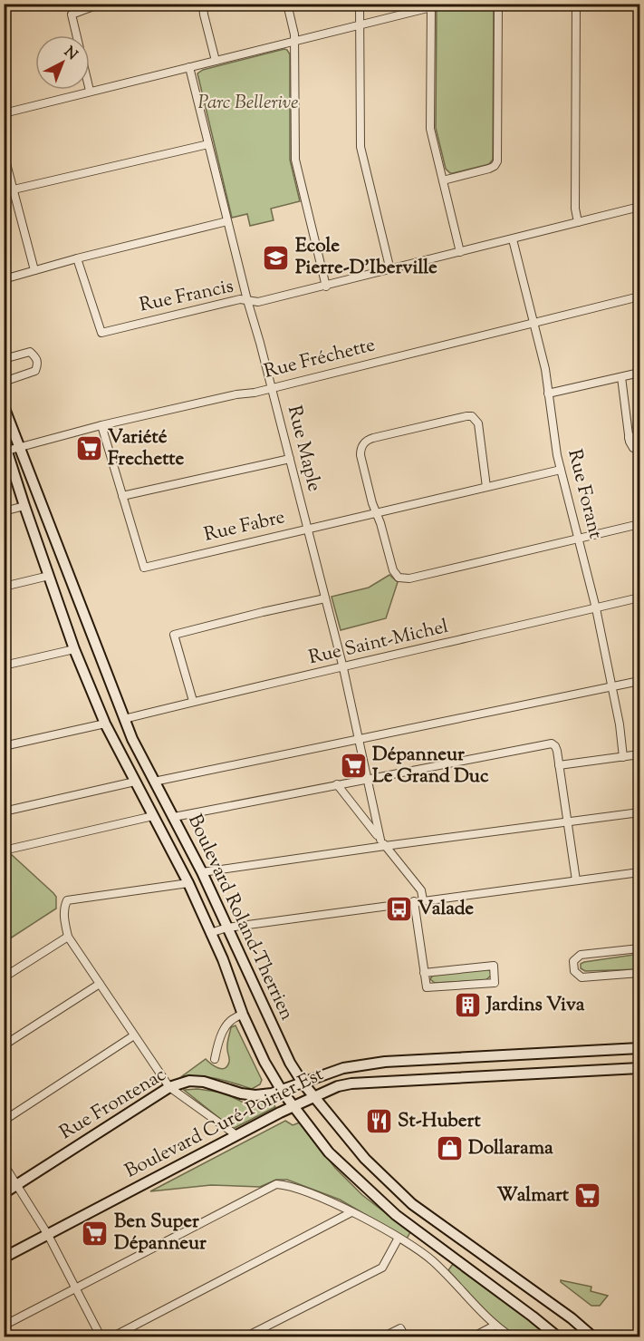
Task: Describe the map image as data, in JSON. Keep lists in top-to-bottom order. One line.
{"streets":{"main road":["Boulevard Roland-Therrien","Rue Frontenac","Boulevard Curé-Poirier Est"],"street":["Rue Francis","Rue Fréchette","Rue Maple","Rue Forant","Rue Fabre","Rue Saint-Michel"]},"crossings":[["Rue Francis","Rue Maple"],["Rue Francis","Rue Forant"],["Rue Fréchette","Rue Maple"],["Rue Fréchette","Rue Forant"],["Rue Fréchette","Rue Fabre"],["Rue Fréchette","Boulevard Roland-Therrien"],["Rue Maple","Rue Fabre"],["Rue Maple","Rue Saint-Michel"],["Rue Forant","Rue Fabre"],["Rue Forant","Rue Saint-Michel"],["Rue Saint-Michel","Boulevard Roland-Therrien"],["Boulevard Roland-Therrien","Rue Frontenac"],["Boulevard Roland-Therrien","Boulevard Curé-Poirier Est"],["Rue Frontenac","Boulevard Curé-Poirier Est"]],"parks":["Parc Bellerive"],"places":{"school or university":["Ecole Pierre-D'Iberville"],"supermarket":["Variété Frechette","Dépanneur Le Grand Duc","Walmart","Ben Super Dépanneur"],"bus stop":["Valade"],"building":["Jardins Viva"],"restaurant":["St-Hubert"],"shop":["Dollarama"]},"north":"top right"}
